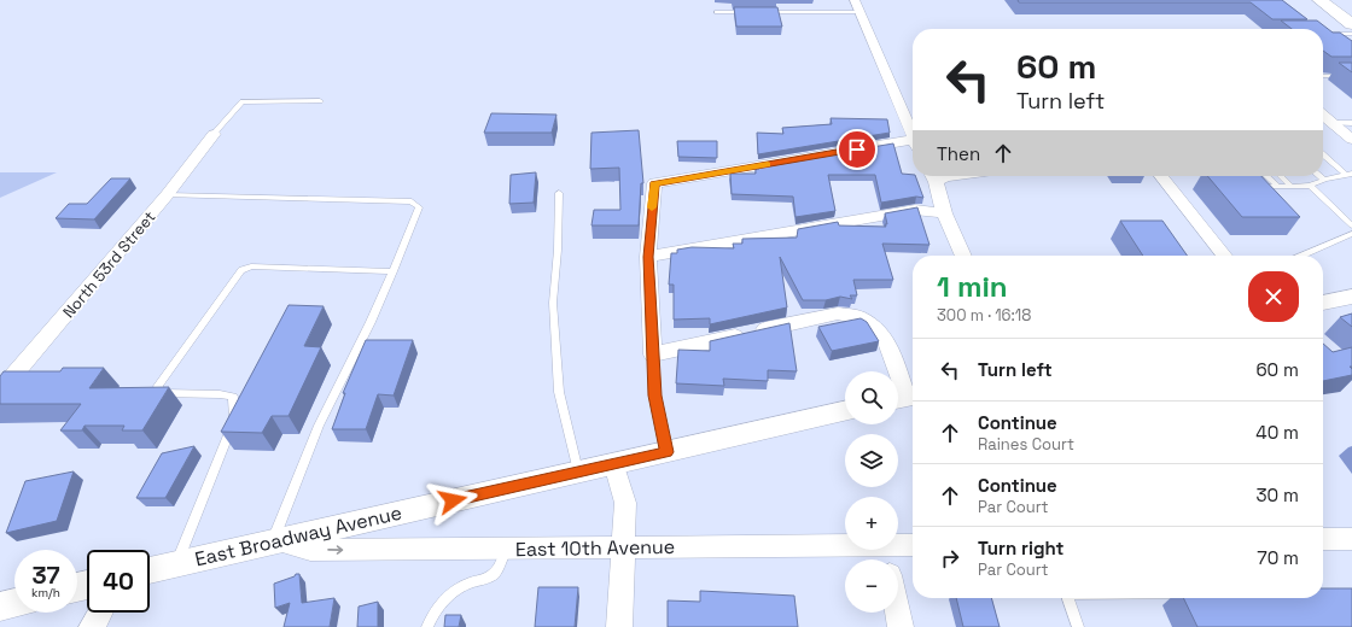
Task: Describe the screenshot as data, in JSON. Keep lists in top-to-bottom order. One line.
{"streets":{"street":["North 53rd Street","East Broadway Avenue","East 10th Avenue"]},"crossings":[["East Broadway Avenue","East 10th Avenue"]],"one_way":["East 10th Avenue"],"page":{"turn":["60 m","Turn left"],"then":"Then","heading":["1 min","300 m · 16:18"],"list":[{"name":"Turn left","value":"60 m"},{"name":"Continue","note":"Raines Court","value":"40 m"},{"name":"Continue","note":"Par Court","value":"30 m"},{"name":"Turn right","note":"Par Court","value":"70 m"}],"map_buttons":["+","−"],"speed":"37 km/h","limit":"40"}}
